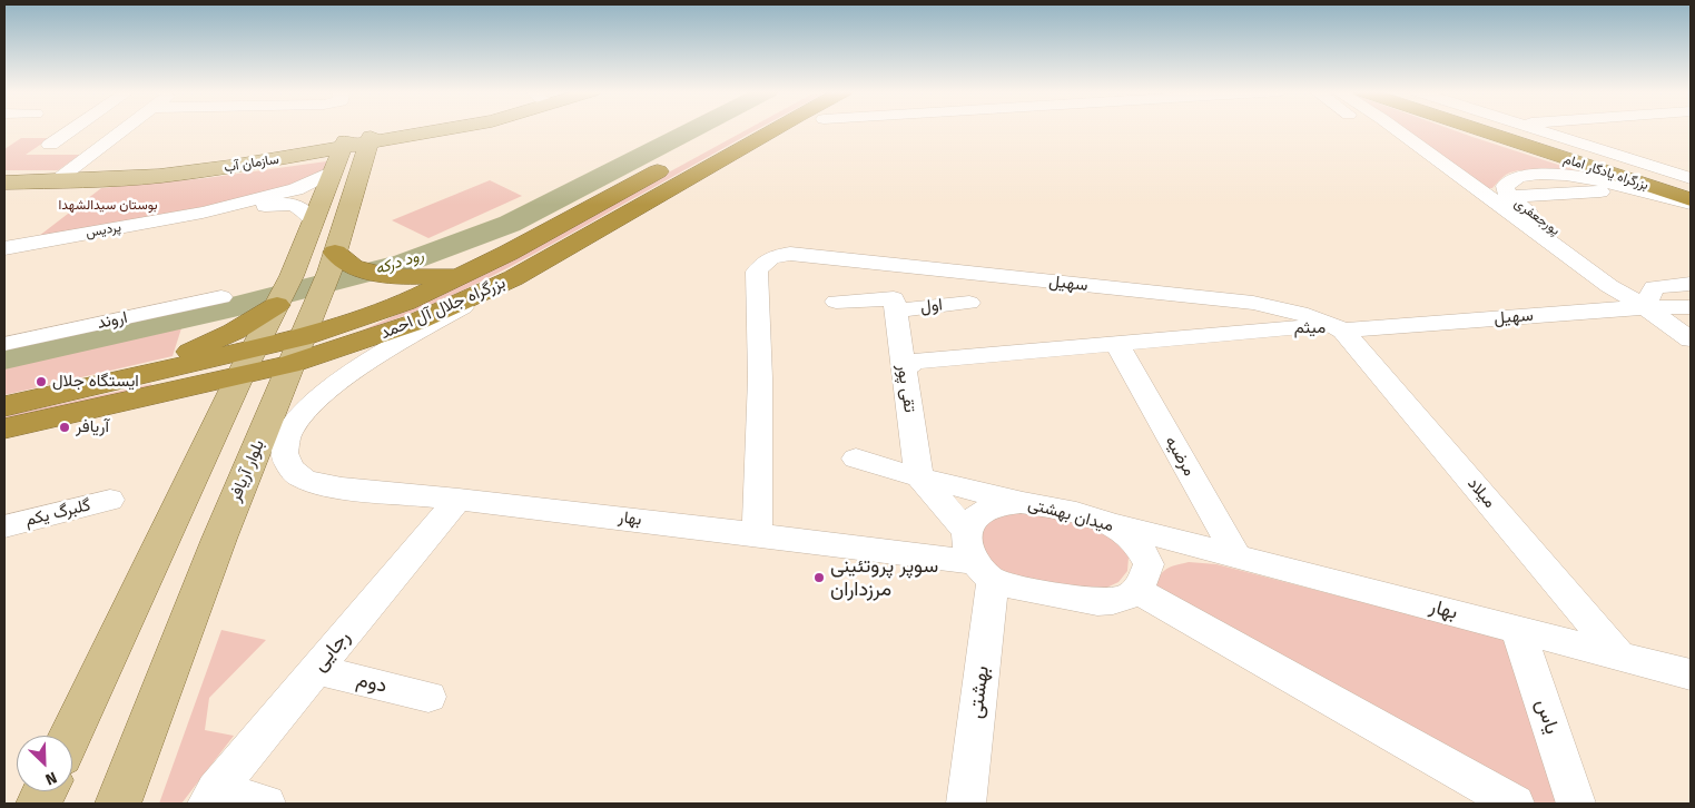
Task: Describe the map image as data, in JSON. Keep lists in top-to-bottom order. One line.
{"streets":{"highway":["بزرگراه یادگار امام","بزرگراه جلال آل احمد"],"main road":["سازمان آب","بلوار آریافر"],"street":["پورجعفری","پردیس","سهیل","اول","اروند","میثم","تقی پور","مرضیه","میلاد","گلبرگ یکم","میدان بهشتی","بهار","رجایی","دوم","بهشتی","یاس"]},"crossings":[["سازمان آب","بلوار آریافر"],["بزرگراه یادگار امام","پورجعفری"],["پورجعفری","سهیل"],["سهیل","میثم"],["سهیل","میلاد"],["سهیل","بهار"],["اول","تقی پور"],["بزرگراه جلال آل احمد","بلوار آریافر"],["بزرگراه جلال آل احمد","بهار"],["میثم","تقی پور"],["میثم","مرضیه"],["میثم","میلاد"],["مرضیه","بهار"],["میلاد","بهار"],["میدان بهشتی","بهار"],["بهار","رجایی"],["بهار","بهشتی"],["بهار","یاس"],["رجایی","دوم"]],"water":["رود درکه"],"parks":["بوستان سیدالشهدا"],"places":["ایستگاه جلال","آریافر","سوپر پروتئینی مرزداران"],"north":"bottom right"}
